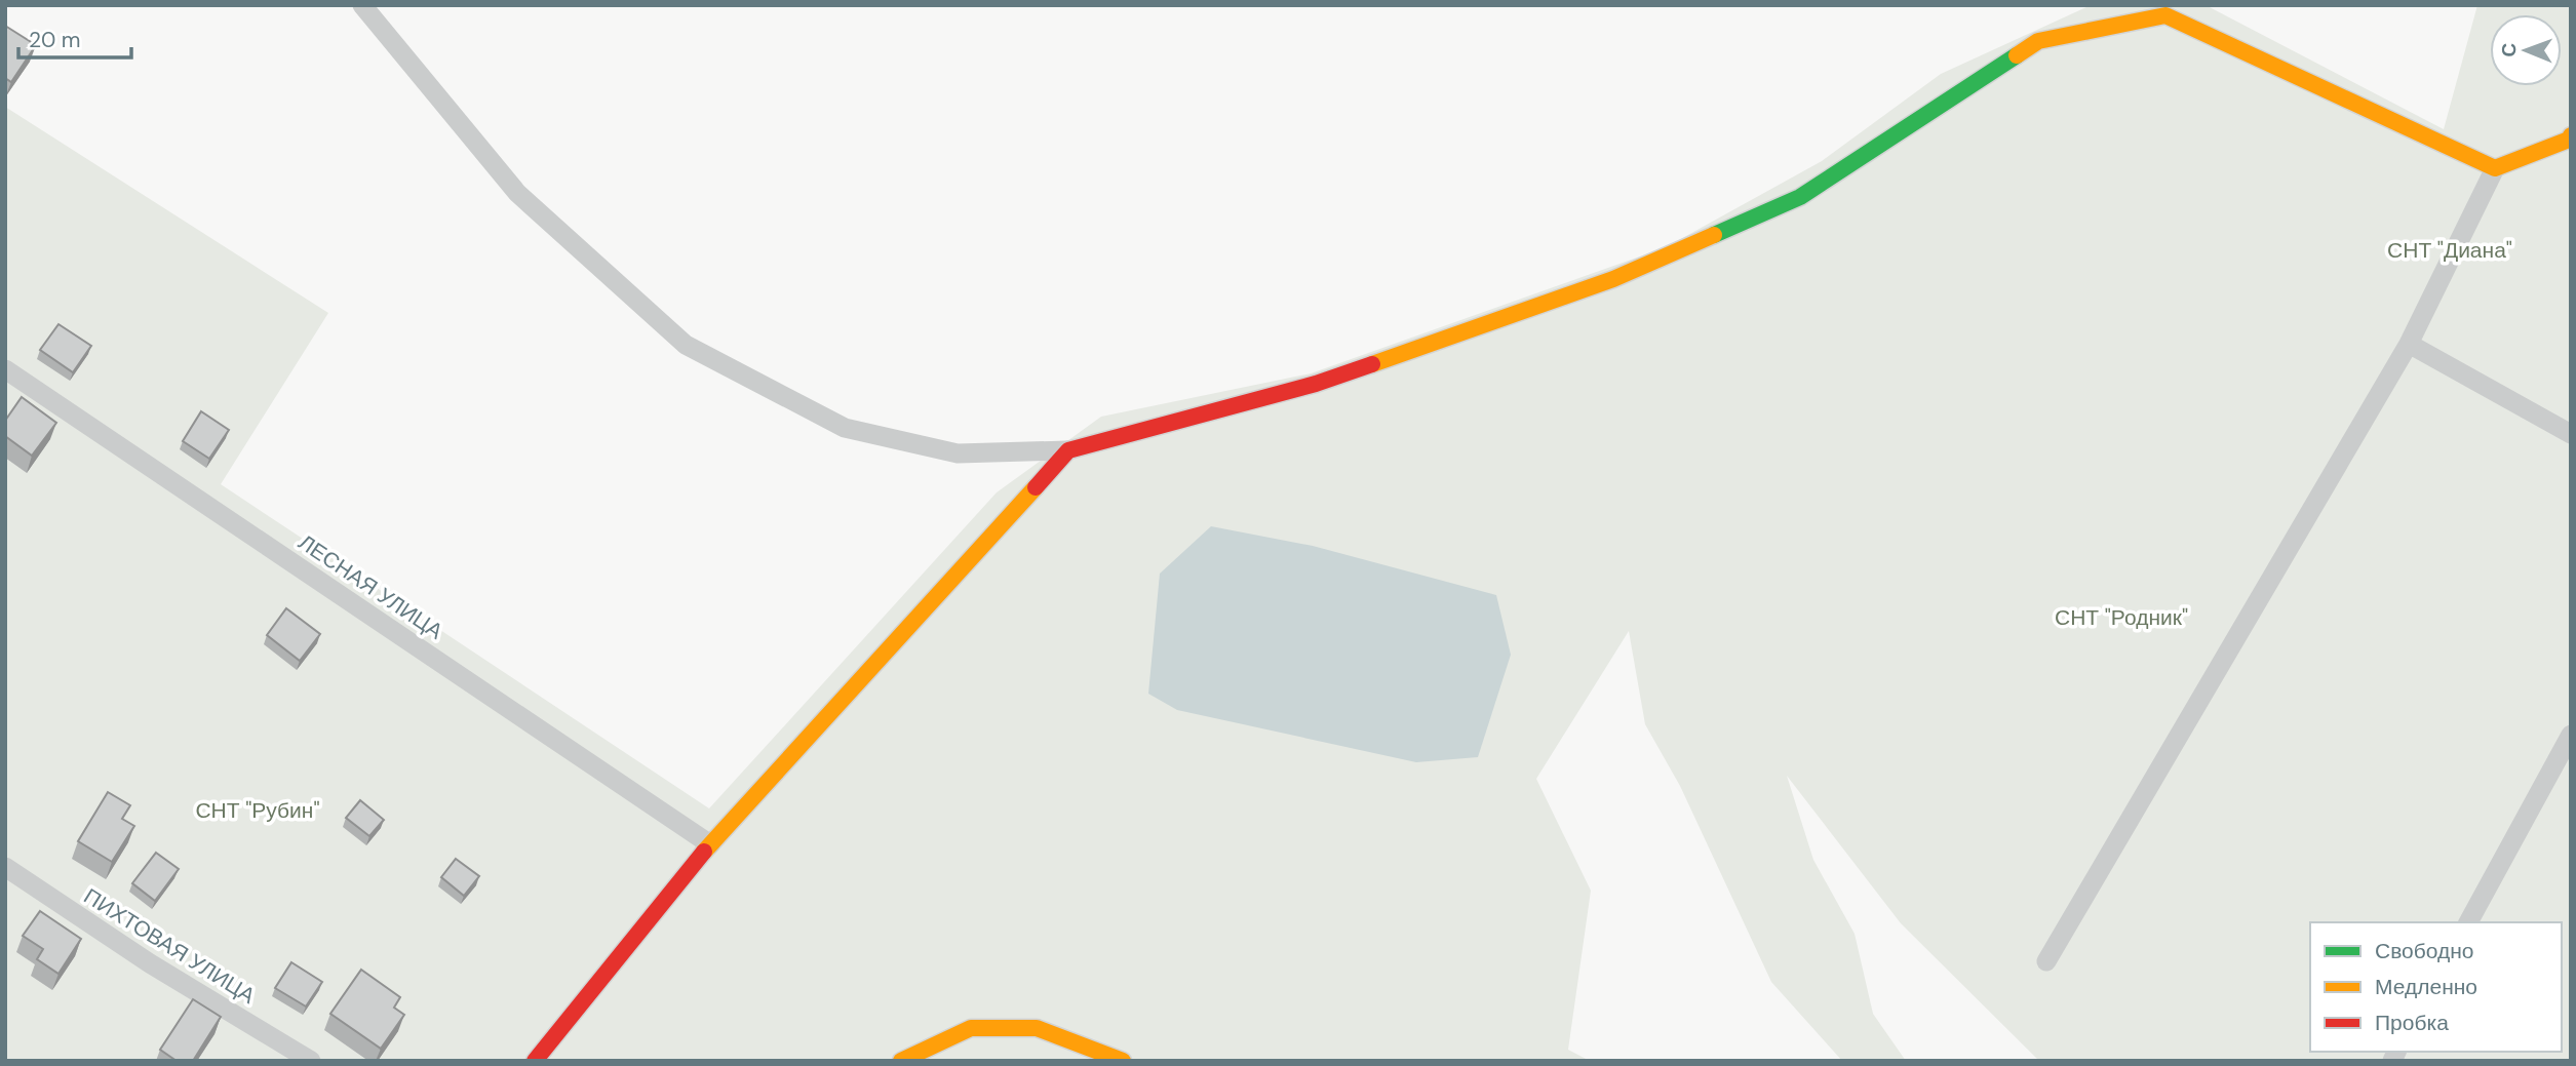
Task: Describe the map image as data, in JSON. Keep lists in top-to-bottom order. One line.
{"streets":{"lane":["ЛЕСНАЯ УЛИЦА","ПИХТОВАЯ УЛИЦА"]},"parks":["СНТ \"Диана\"","СНТ \"Родник\"","СНТ \"Рубин\""],"legend":["Свободно","Медленно","Пробка"],"scale_bar":"20 m","north":"left"}
